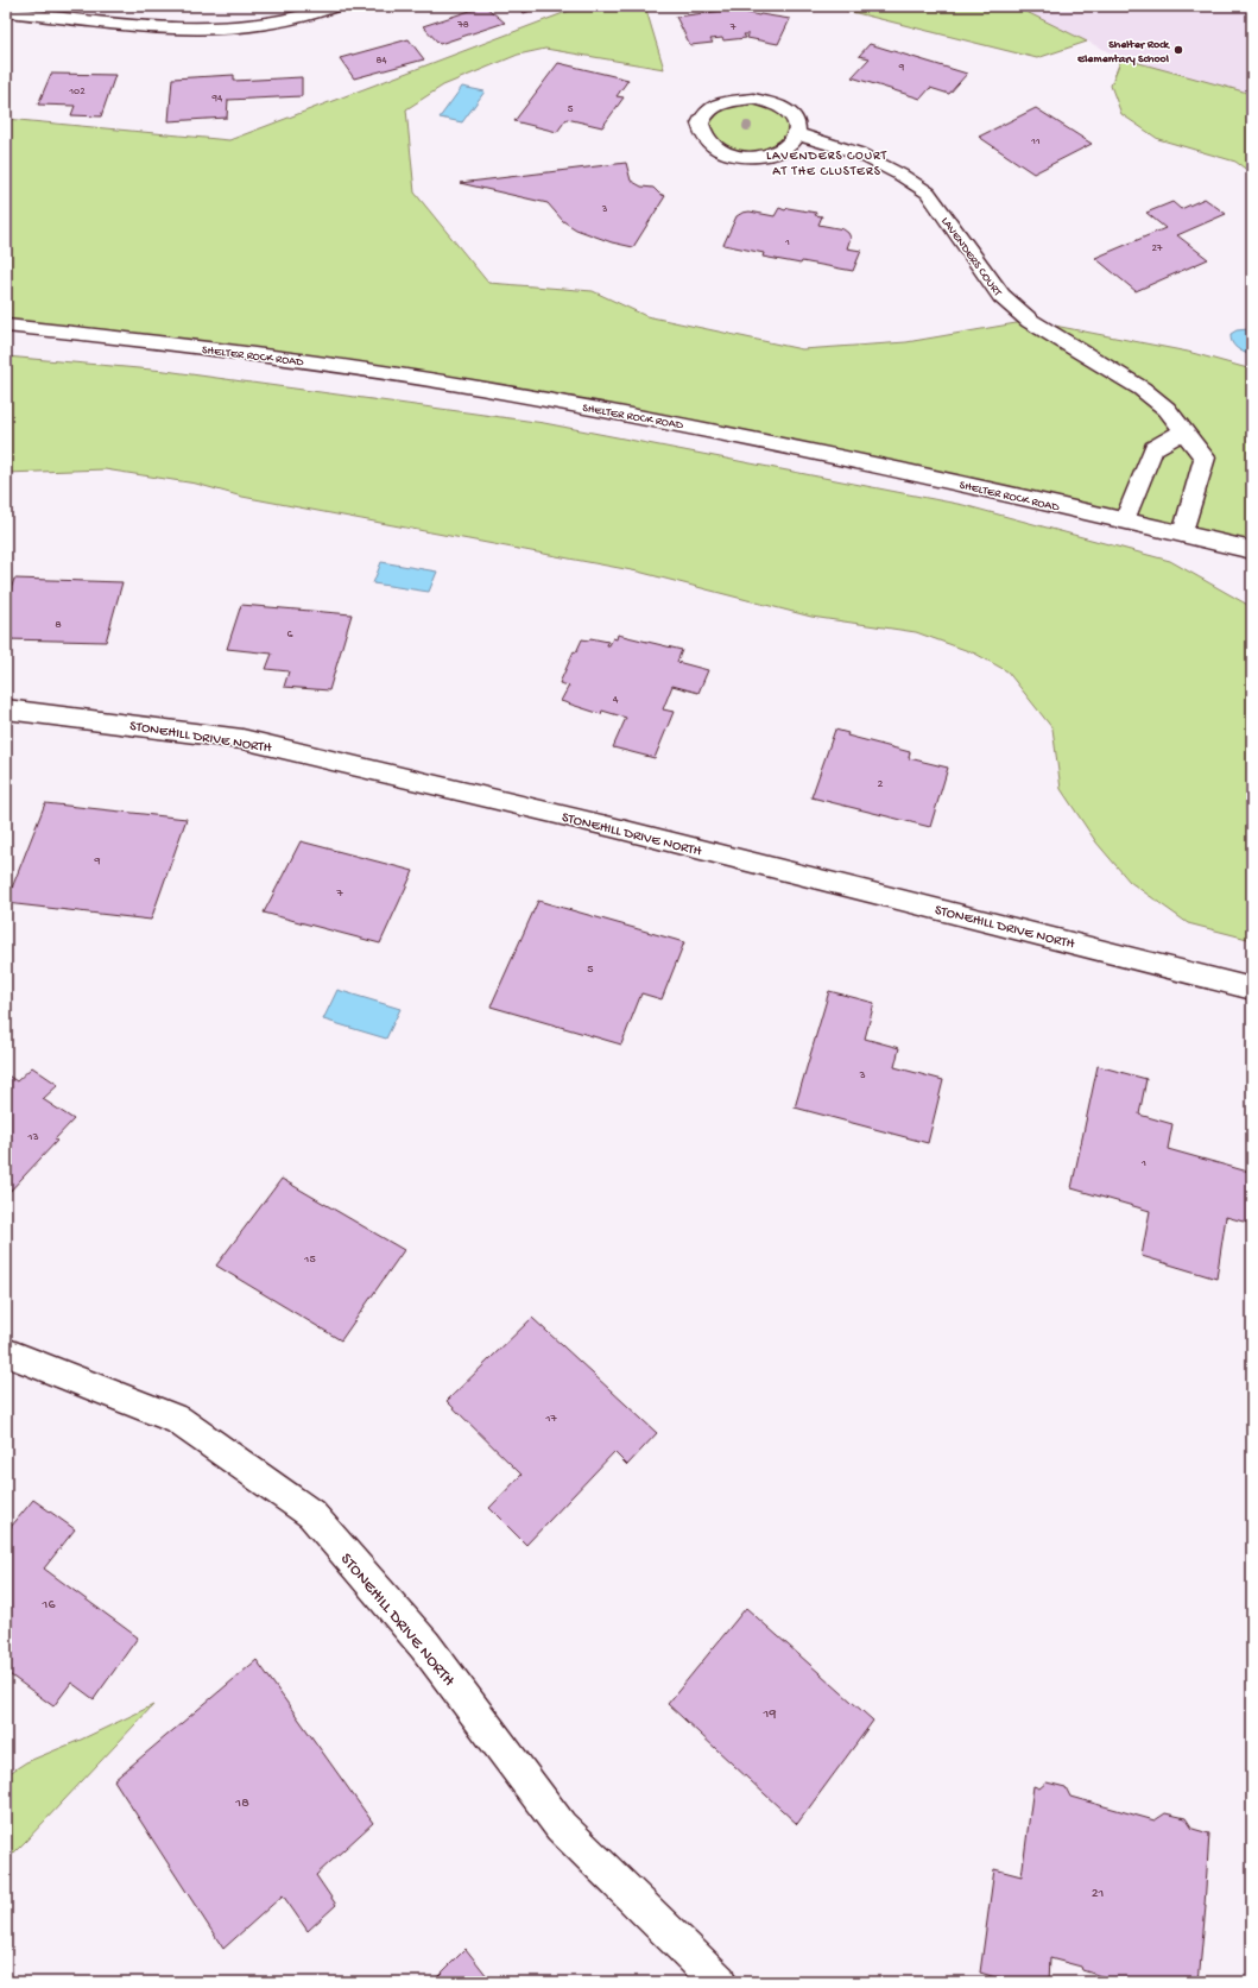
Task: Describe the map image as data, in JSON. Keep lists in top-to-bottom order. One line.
{"streets":{"street":["LAVENDERS COURT","SHELTER ROCK ROAD","STONEHILL DRIVE NORTH"]},"crossings":[["LAVENDERS COURT","SHELTER ROCK ROAD"]],"districts":["LAVENDERS COURT AT THE CLUSTERS"],"places":["Shelter Rock Elementary School"],"house_numbers":["78","7","84","9","102","94","5","11","3","1","27","8","6","4","2","9","7","5","3","13","1","15","17","16","19","18","21"]}
